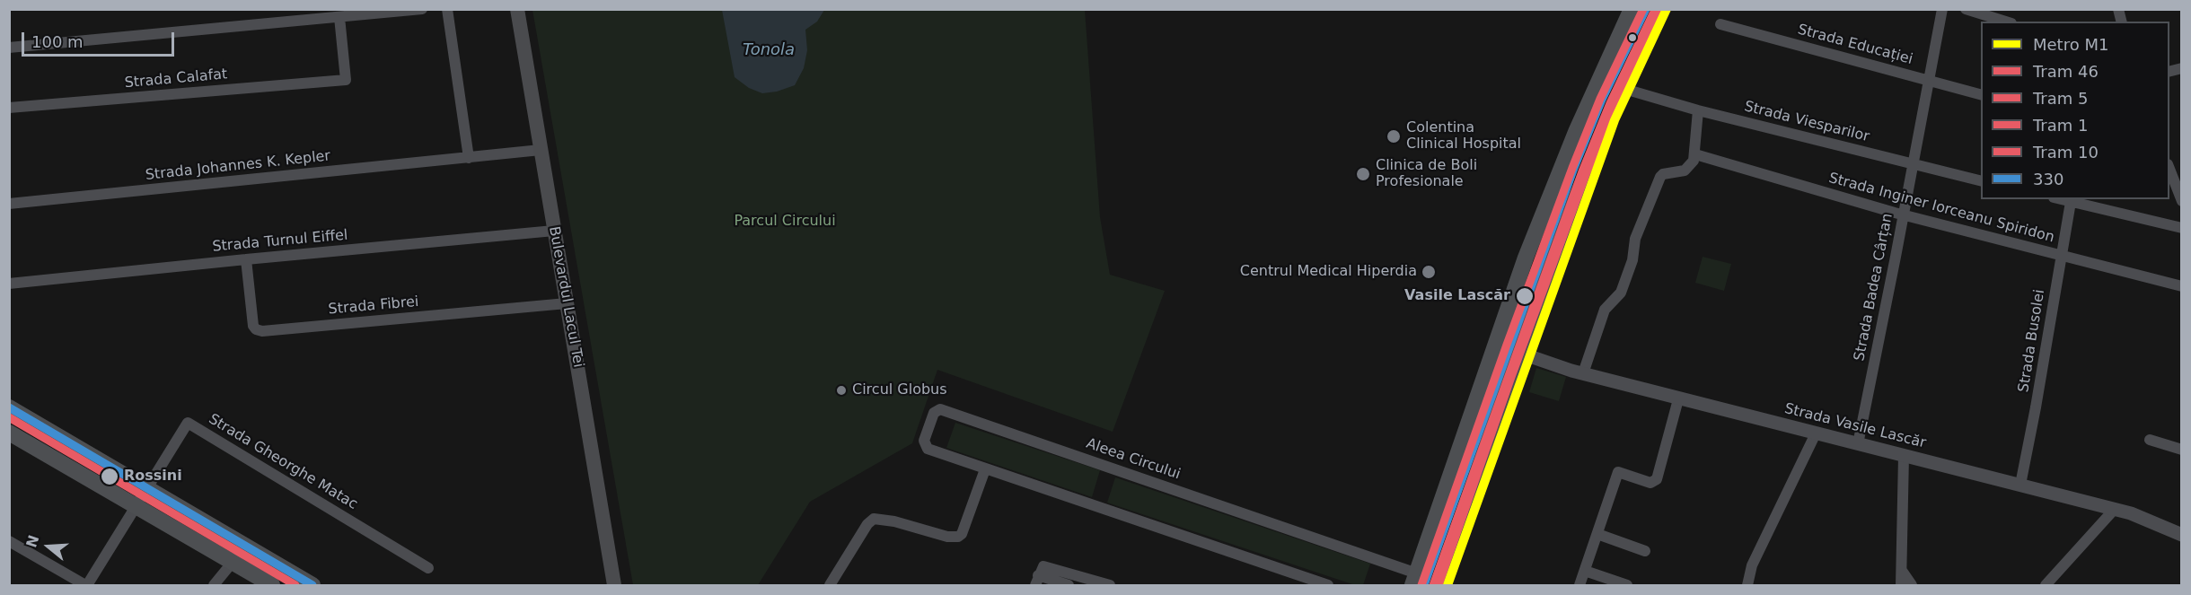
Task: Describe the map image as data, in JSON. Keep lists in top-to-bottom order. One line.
{"streets":{"main road":["Bulevardul Lacul Tei"],"street":["Strada Educației","Strada Calafat","Strada Viesparilor","Strada Johannes K. Kepler","Strada Inginer Iorceanu Spiridon","Strada Turnul Eiffel","Strada Badea Cârțan","Strada Fibrei","Strada Busolei","Strada Vasile Lascăr","Aleea Circului","Strada Gheorghe Matac"]},"crossings":[["Strada Educației","Strada Badea Cârțan"],["Strada Viesparilor","Strada Badea Cârțan"],["Strada Johannes K. Kepler","Bulevardul Lacul Tei"],["Strada Inginer Iorceanu Spiridon","Strada Badea Cârțan"],["Strada Inginer Iorceanu Spiridon","Strada Busolei"],["Strada Turnul Eiffel","Bulevardul Lacul Tei"],["Strada Turnul Eiffel","Strada Fibrei"],["Strada Badea Cârțan","Strada Vasile Lascăr"],["Bulevardul Lacul Tei","Strada Fibrei"],["Strada Busolei","Strada Vasile Lascăr"]],"water":["Tonola"],"parks":["Parcul Circului"],"places":["Colentina Clinical Hospital","Clinica de Boli Profesionale","Centrul Medical Hiperdia","Vasile Lascăr","Circul Globus","Rossini"],"lines":["metro line M1","tram line 46","transit line 330","tram line 1","tram line 10","tram line 5"],"legend":["Metro M1","Tram 46","Tram 5","Tram 1","Tram 10","330"],"scale_bar":"100 m","north":"left"}
